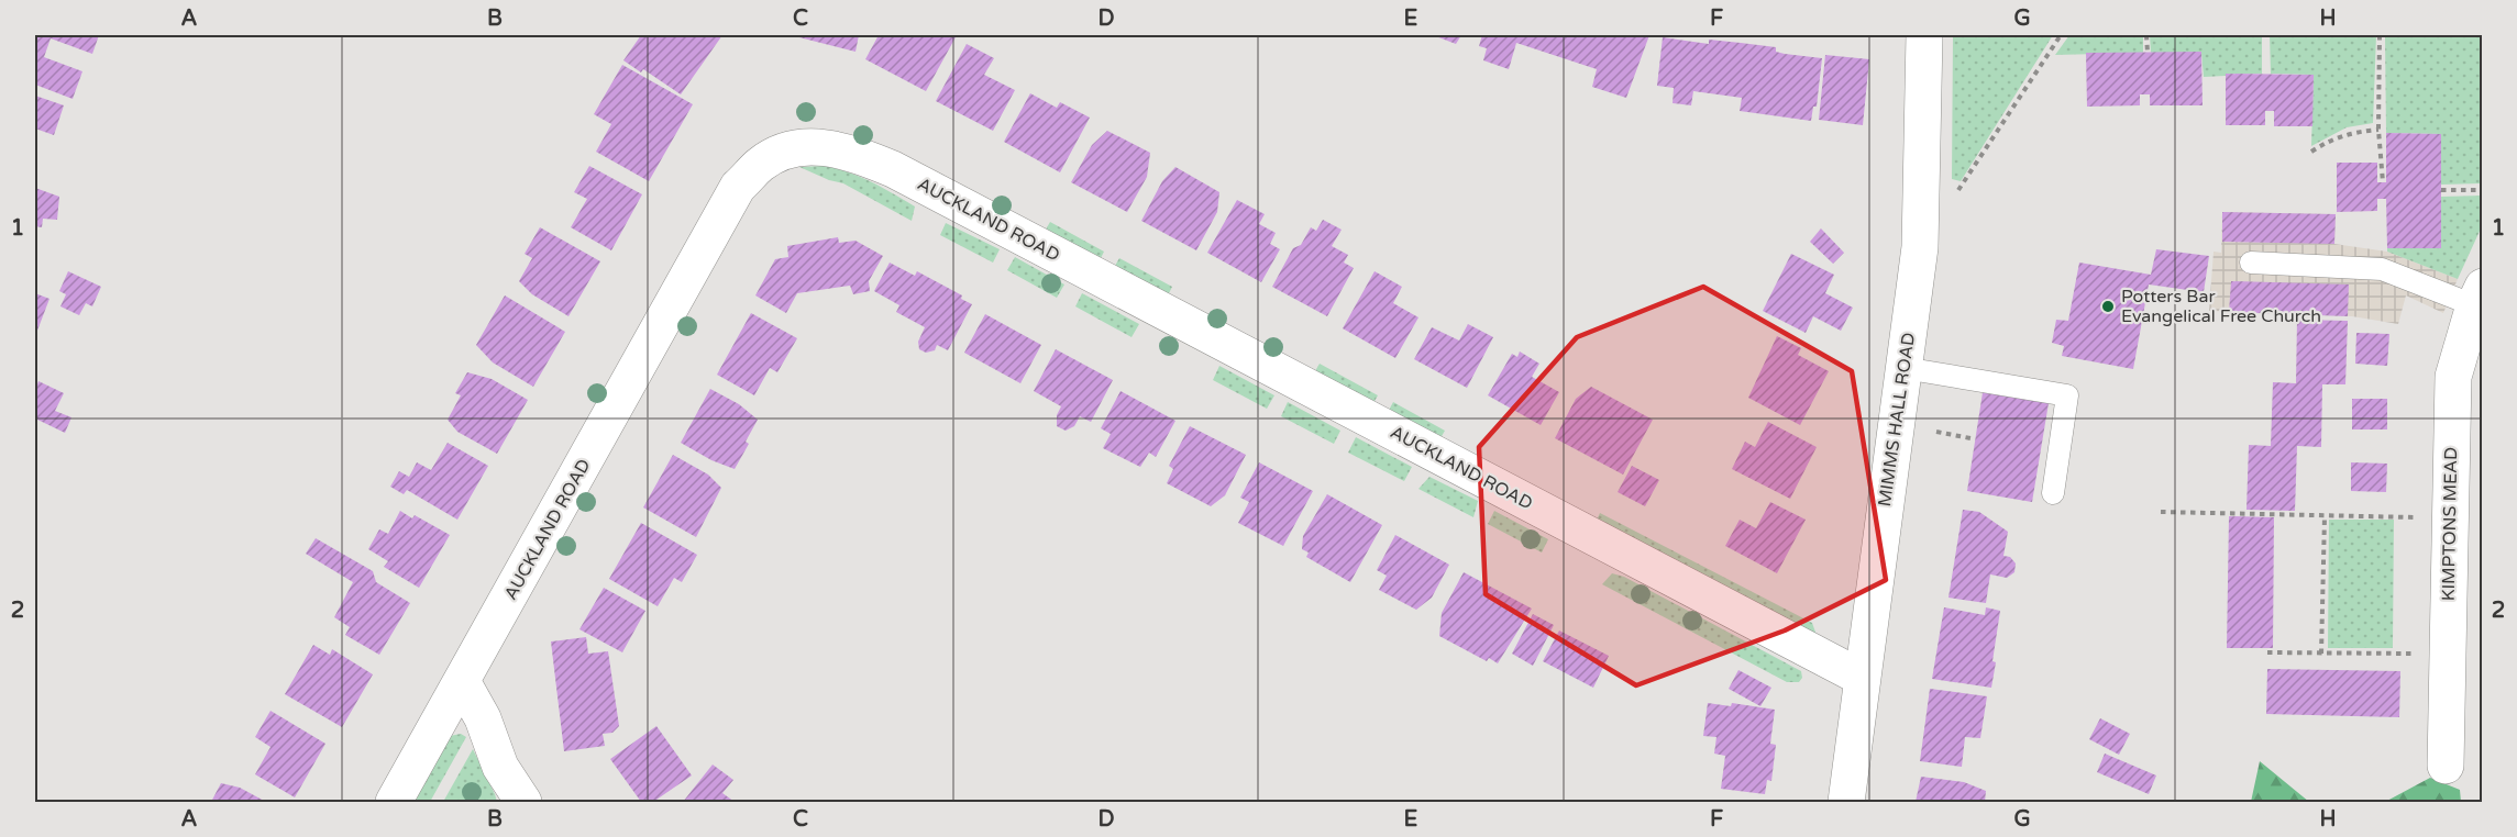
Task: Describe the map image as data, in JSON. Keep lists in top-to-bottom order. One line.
{"streets":{"street":["AUCKLAND ROAD","MIMMS HALL ROAD","KIMPTONS MEAD"]},"crossings":[["AUCKLAND ROAD","MIMMS HALL ROAD"]],"places":["Potters Bar Evangelical Free Church"],"grid":{"columns":["A","B","C","D","E","F","G","H"],"rows":["1","2"]}}
